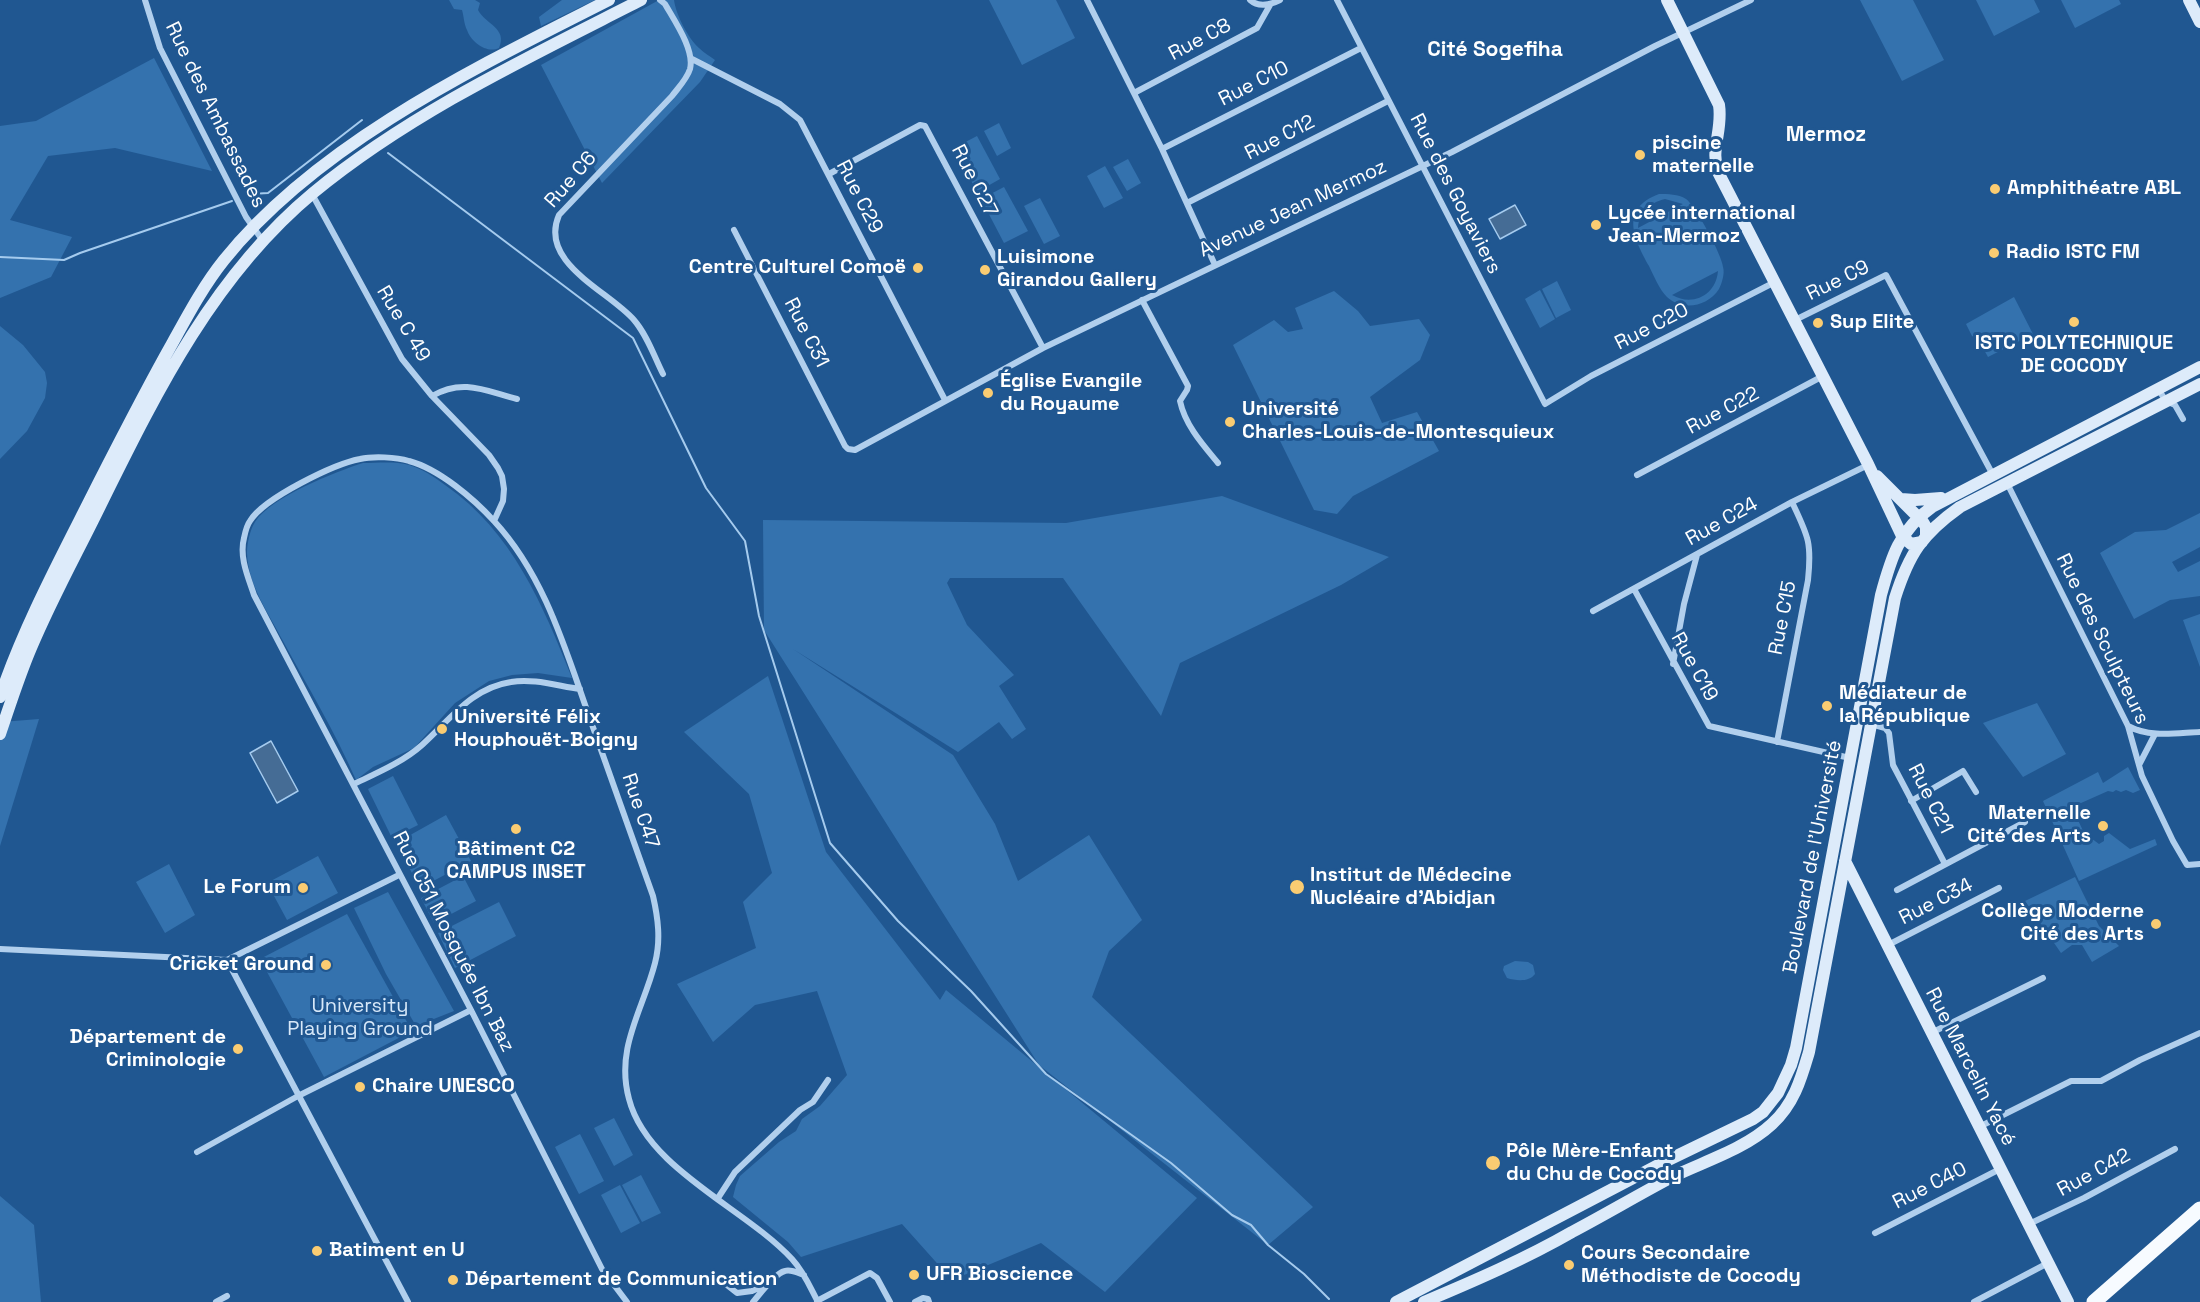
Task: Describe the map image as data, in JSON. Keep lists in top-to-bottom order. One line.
{"streets":{"street":["Rue C8","Rue C10","Rue des Ambassades","Rue C12","Rue C6","Rue C27","Rue des Goyaviers","Rue C29","Avenue Jean Mermoz","Rue C9","Rue C 49","Rue C20","Rue C31","Rue C22","Rue C24","Rue C15","Rue des Sculpteurs","Rue C19","Rue C21","Rue C47","Boulevard de l'Université","Rue C34","Rue C51 Mosquée Ibn Baz","Rue Marcelin Yacé","Rue C42","Rue C40"]},"crossings":[["Rue C10","Rue des Goyaviers"],["Rue C12","Rue des Goyaviers"],["Rue C6","Rue C29"],["Rue C27","Rue C29"],["Rue C27","Avenue Jean Mermoz"],["Rue des Goyaviers","Avenue Jean Mermoz"],["Rue des Goyaviers","Rue C20"],["Rue C29","Avenue Jean Mermoz"],["Avenue Jean Mermoz","Rue C31"],["Rue C9","Boulevard de l'Université"],["Rue C 49","Rue C47"],["Rue C24","Rue C15"],["Rue C24","Rue C19"],["Rue C15","Rue C19"],["Rue des Sculpteurs","Boulevard de l'Université"],["Rue C19","Boulevard de l'Université"],["Rue C21","Boulevard de l'Université"],["Rue C47","Rue C51 Mosquée Ibn Baz"],["Boulevard de l'Université","Rue Marcelin Yacé"],["Rue C34","Rue Marcelin Yacé"],["Rue Marcelin Yacé","Rue C42"],["Rue Marcelin Yacé","Rue C40"]],"districts":["Cité Sogefiha","Mermoz"],"parks":["University Playing Ground"],"places":["piscine maternelle","Amphithéatre ABL","Lycée international Jean-Mermoz","Radio ISTC FM","Centre Culturel Comoë","Luisimone Girandou Gallery","ISTC POLYTECHNIQUE DE COCODY","Sup Elite","Église Evangile du Royaume","Université Charles-Louis-de-Montesquieux","Médiateur de la République","Université Félix Houphouët-Boigny","Maternelle Cité des Arts","Bâtiment C2 CAMPUS INSET","Institut de Médecine Nucléaire d'Abidjan","Le Forum","Collège Moderne Cité des Arts","Cricket Ground","Département de Criminologie","Chaire UNESCO","Pôle Mère-Enfant du Chu de Cocody","Batiment en U","Cours Secondaire Méthodiste de Cocody","UFR Bioscience","Département de Communication"]}
